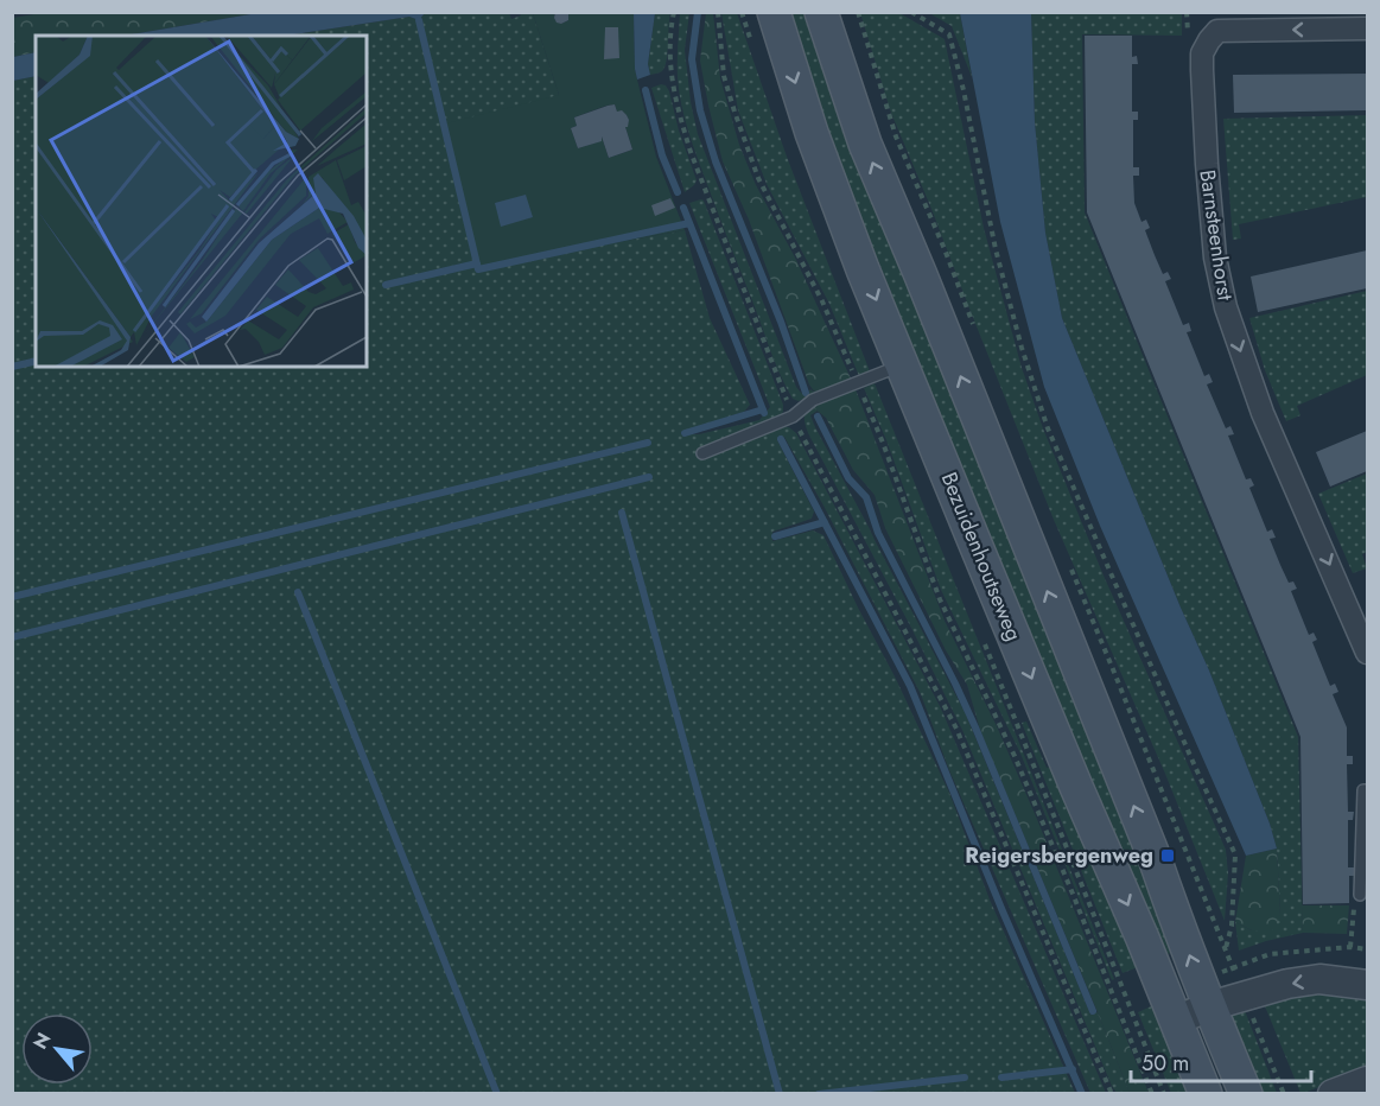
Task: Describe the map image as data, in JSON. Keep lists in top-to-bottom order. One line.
{"streets":{"main road":["Bezuidenhoutseweg"],"street":["Barnsteenhorst"]},"places":{"transit":["Reigersbergenweg"]},"scale_bar":"50 m","north":"top left"}
